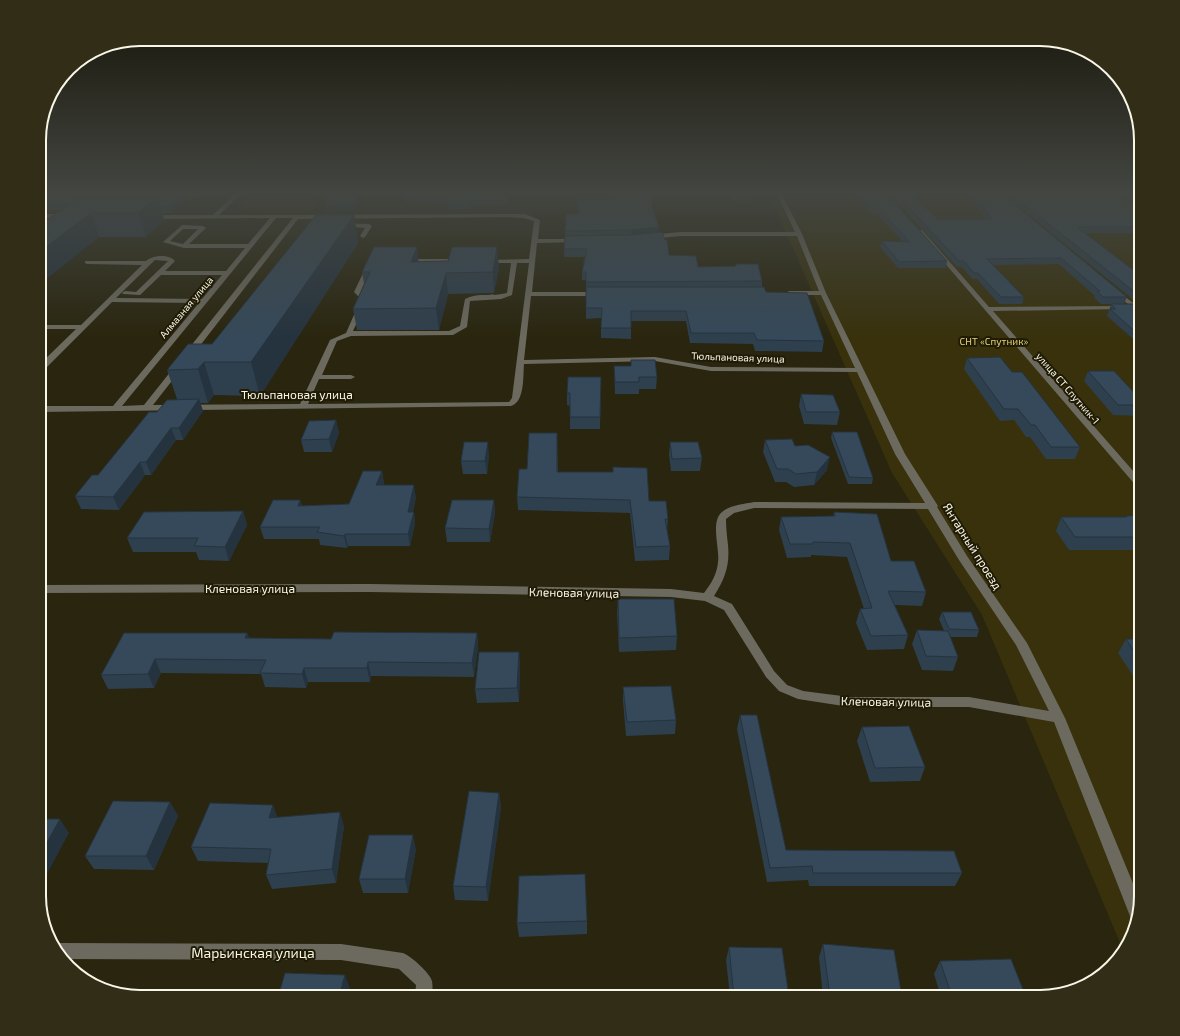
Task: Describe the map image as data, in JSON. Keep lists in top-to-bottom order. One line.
{"streets":{"street":["Алмазная улица","Тюльпановая улица","улица СТ Спутник-1","Янтарный проезд","Кленовая улица","Марьинская улица"]},"crossings":[["Алмазная улица","Тюльпановая улица"],["Тюльпановая улица","Янтарный проезд"],["Янтарный проезд","Кленовая улица"]],"parks":["СНТ «Спутник»"]}
